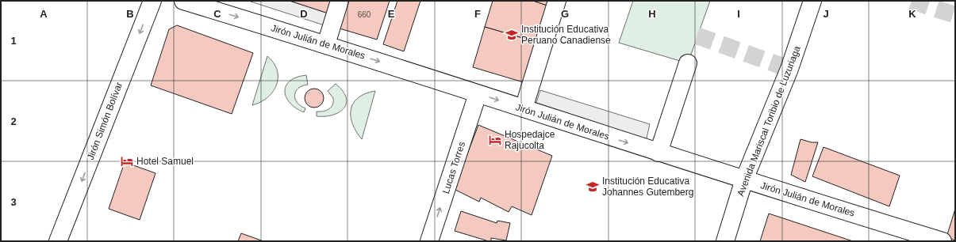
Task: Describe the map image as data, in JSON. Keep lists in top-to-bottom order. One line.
{"streets":{"street":["Jirón Julián de Morales","Jirón Simón Bolívar","Avenida Mariscal Toribio de Luzuriaga","Lucas Torres"]},"crossings":[["Jirón Julián de Morales","Avenida Mariscal Toribio de Luzuriaga"],["Jirón Julián de Morales","Lucas Torres"]],"one_way":["Jirón Julián de Morales","Jirón Simón Bolívar","Lucas Torres"],"places":{"school or university":["Institución Educativa Peruano Canadiense","Institución Educativa Johannes Gutemberg"],"hotel":["Hospedajce Rajucolta","Hotel Samuel"]},"house_numbers":["660"],"grid":{"columns":["A","B","C","D","E","F","G","H","I","J","K"],"rows":["1","2","3"]}}
